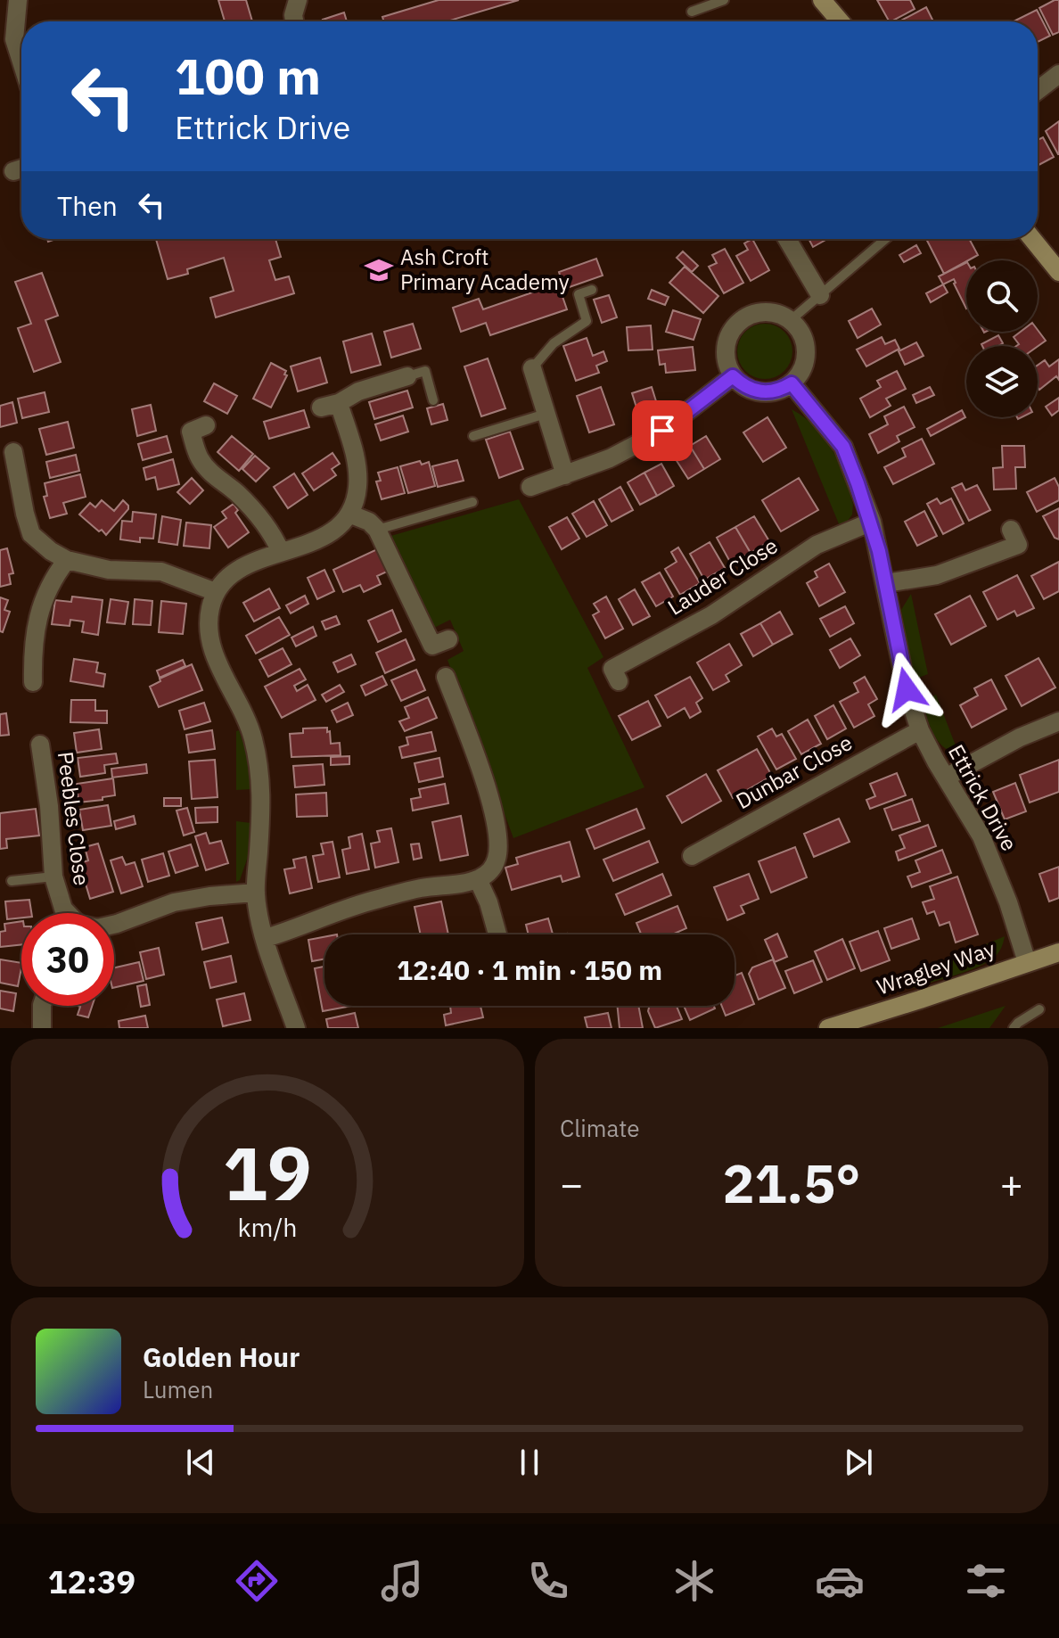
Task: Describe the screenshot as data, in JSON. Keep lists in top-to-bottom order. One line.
{"streets":{"street":["Lauder Close","Dunbar Close","Ettrick Drive","Peebles Close","Wragley Way"]},"crossings":[["Lauder Close","Ettrick Drive"],["Dunbar Close","Ettrick Drive"],["Ettrick Drive","Wragley Way"]],"places":{"school or university":["Ash Croft Primary Academy"]},"page":{"turn":["100 m","Ettrick Drive"],"then":"Then","limit":"30","trip":"12:40 · 1 min · 150 m","tile":"Climate","heat":["−","21.5°","+"],"song":["Golden Hour","Lumen"],"tabs":"12:39","gauge":["19","km/h"]}}
